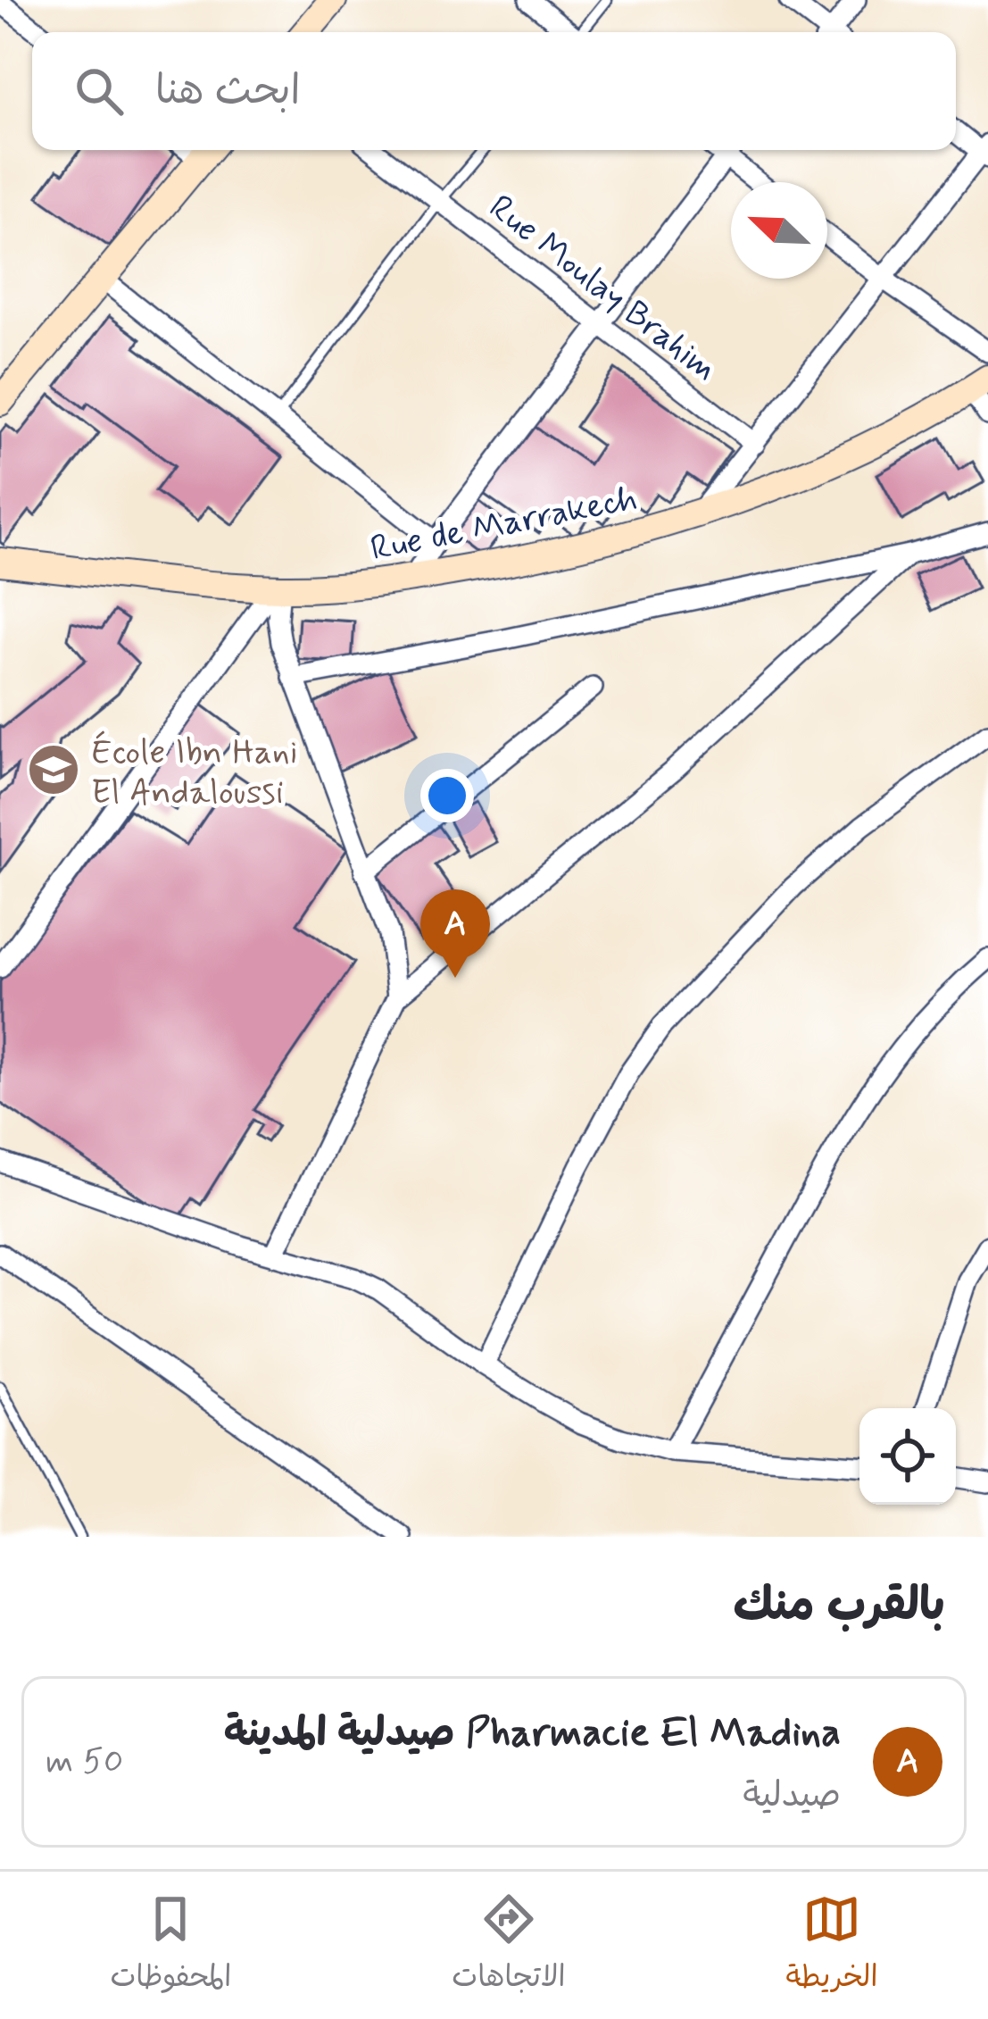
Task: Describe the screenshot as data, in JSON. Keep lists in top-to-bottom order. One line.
{"streets":{"street":["Rue Moulay Brahim","Rue de Marrakech"]},"places":{"school or university":["École Ibn Hani El Andaloussi"]},"north":"top left","page":{"search":"ابحث هنا","pins":"A","heading":"بالقرب منك","list":[{"mark":"A","name":"Pharmacie El Madina صيدلية المدينة","note":"صيدلية","value":"50 m"}],"nav":["الخريطة","الاتجاهات","المحفوظات"]}}
